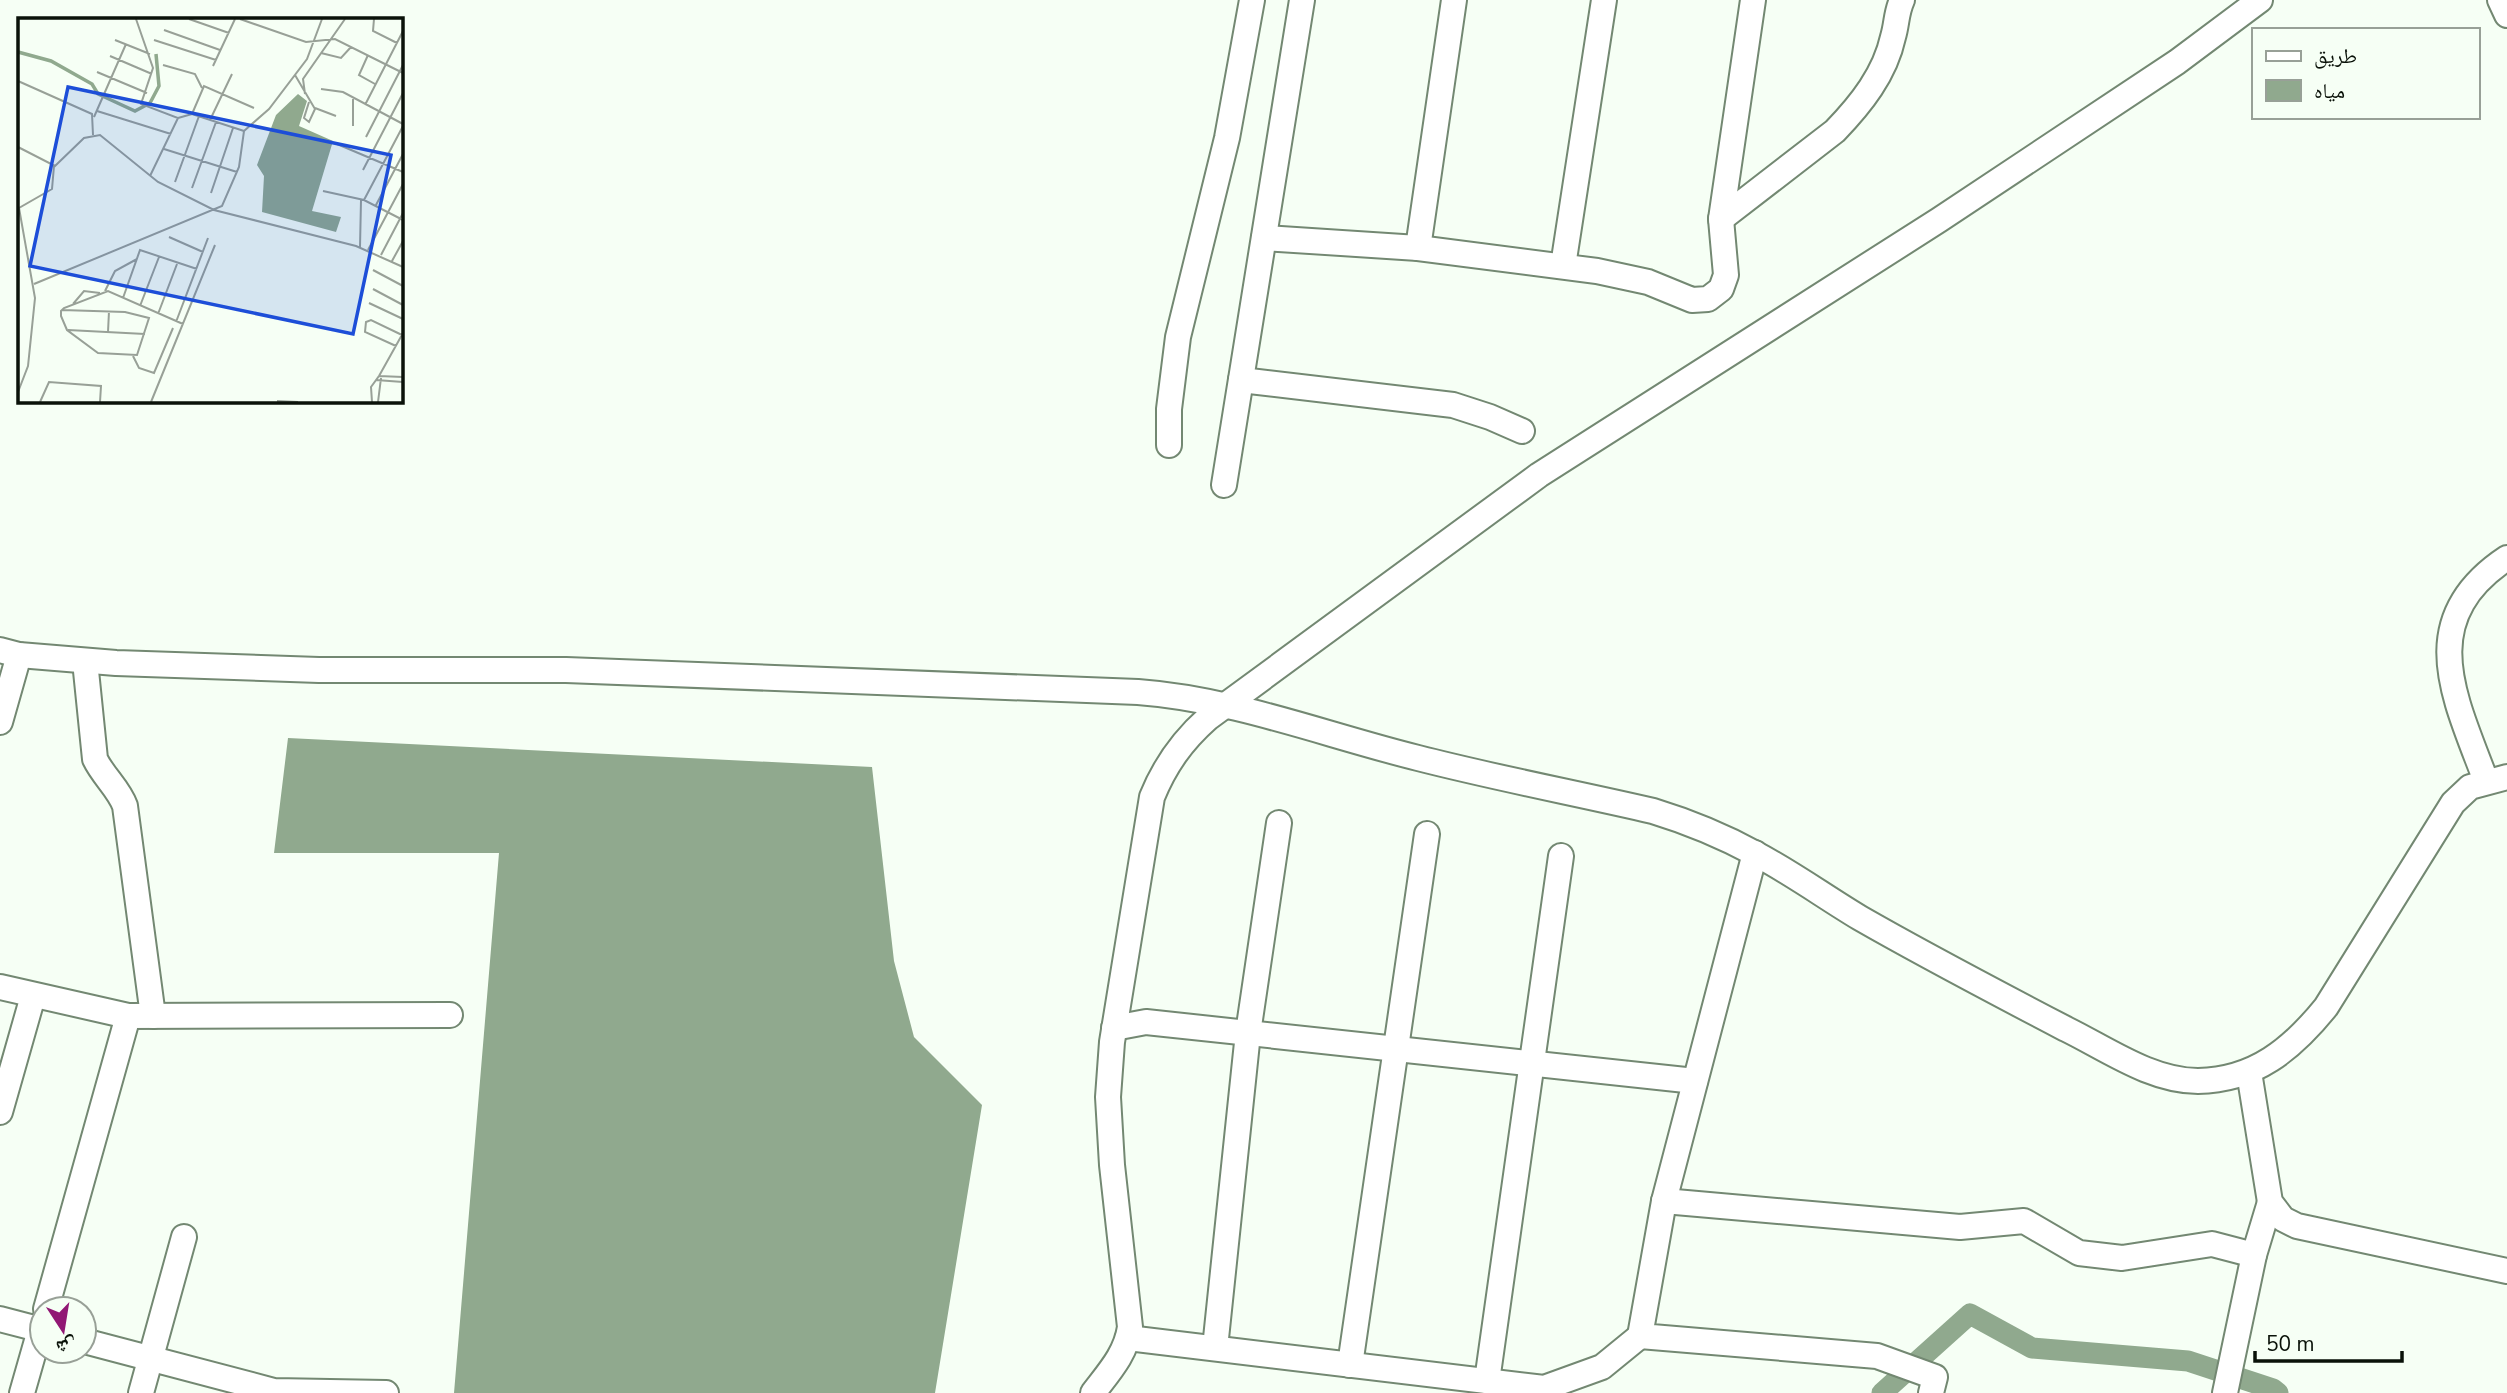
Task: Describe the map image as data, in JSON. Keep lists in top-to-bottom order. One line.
{"legend":["طريق","مياه"],"scale_bar":"50 m","north":"bottom"}
